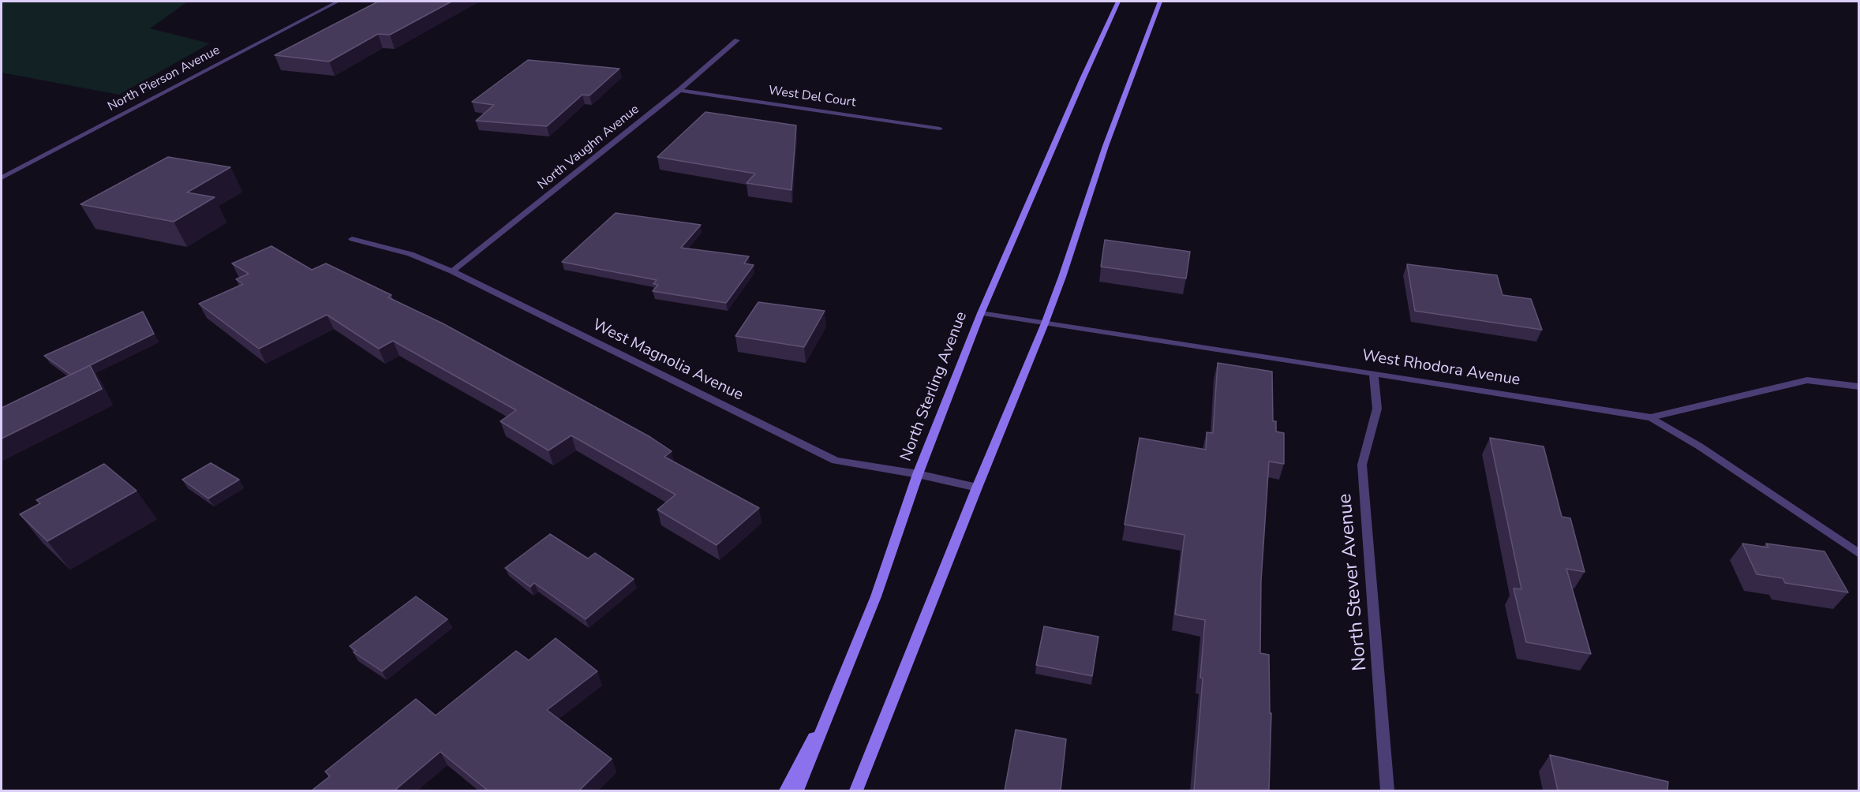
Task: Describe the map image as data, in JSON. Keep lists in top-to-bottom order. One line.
{"streets":{"main road":["North Sterling Avenue"],"street":["North Pierson Avenue","West Del Court","North Vaughn Avenue","West Magnolia Avenue","West Rhodora Avenue","North Stever Avenue"]},"crossings":[["West Del Court","North Vaughn Avenue"],["North Vaughn Avenue","West Magnolia Avenue"],["West Magnolia Avenue","North Sterling Avenue"],["West Rhodora Avenue","North Sterling Avenue"],["West Rhodora Avenue","North Stever Avenue"]]}
